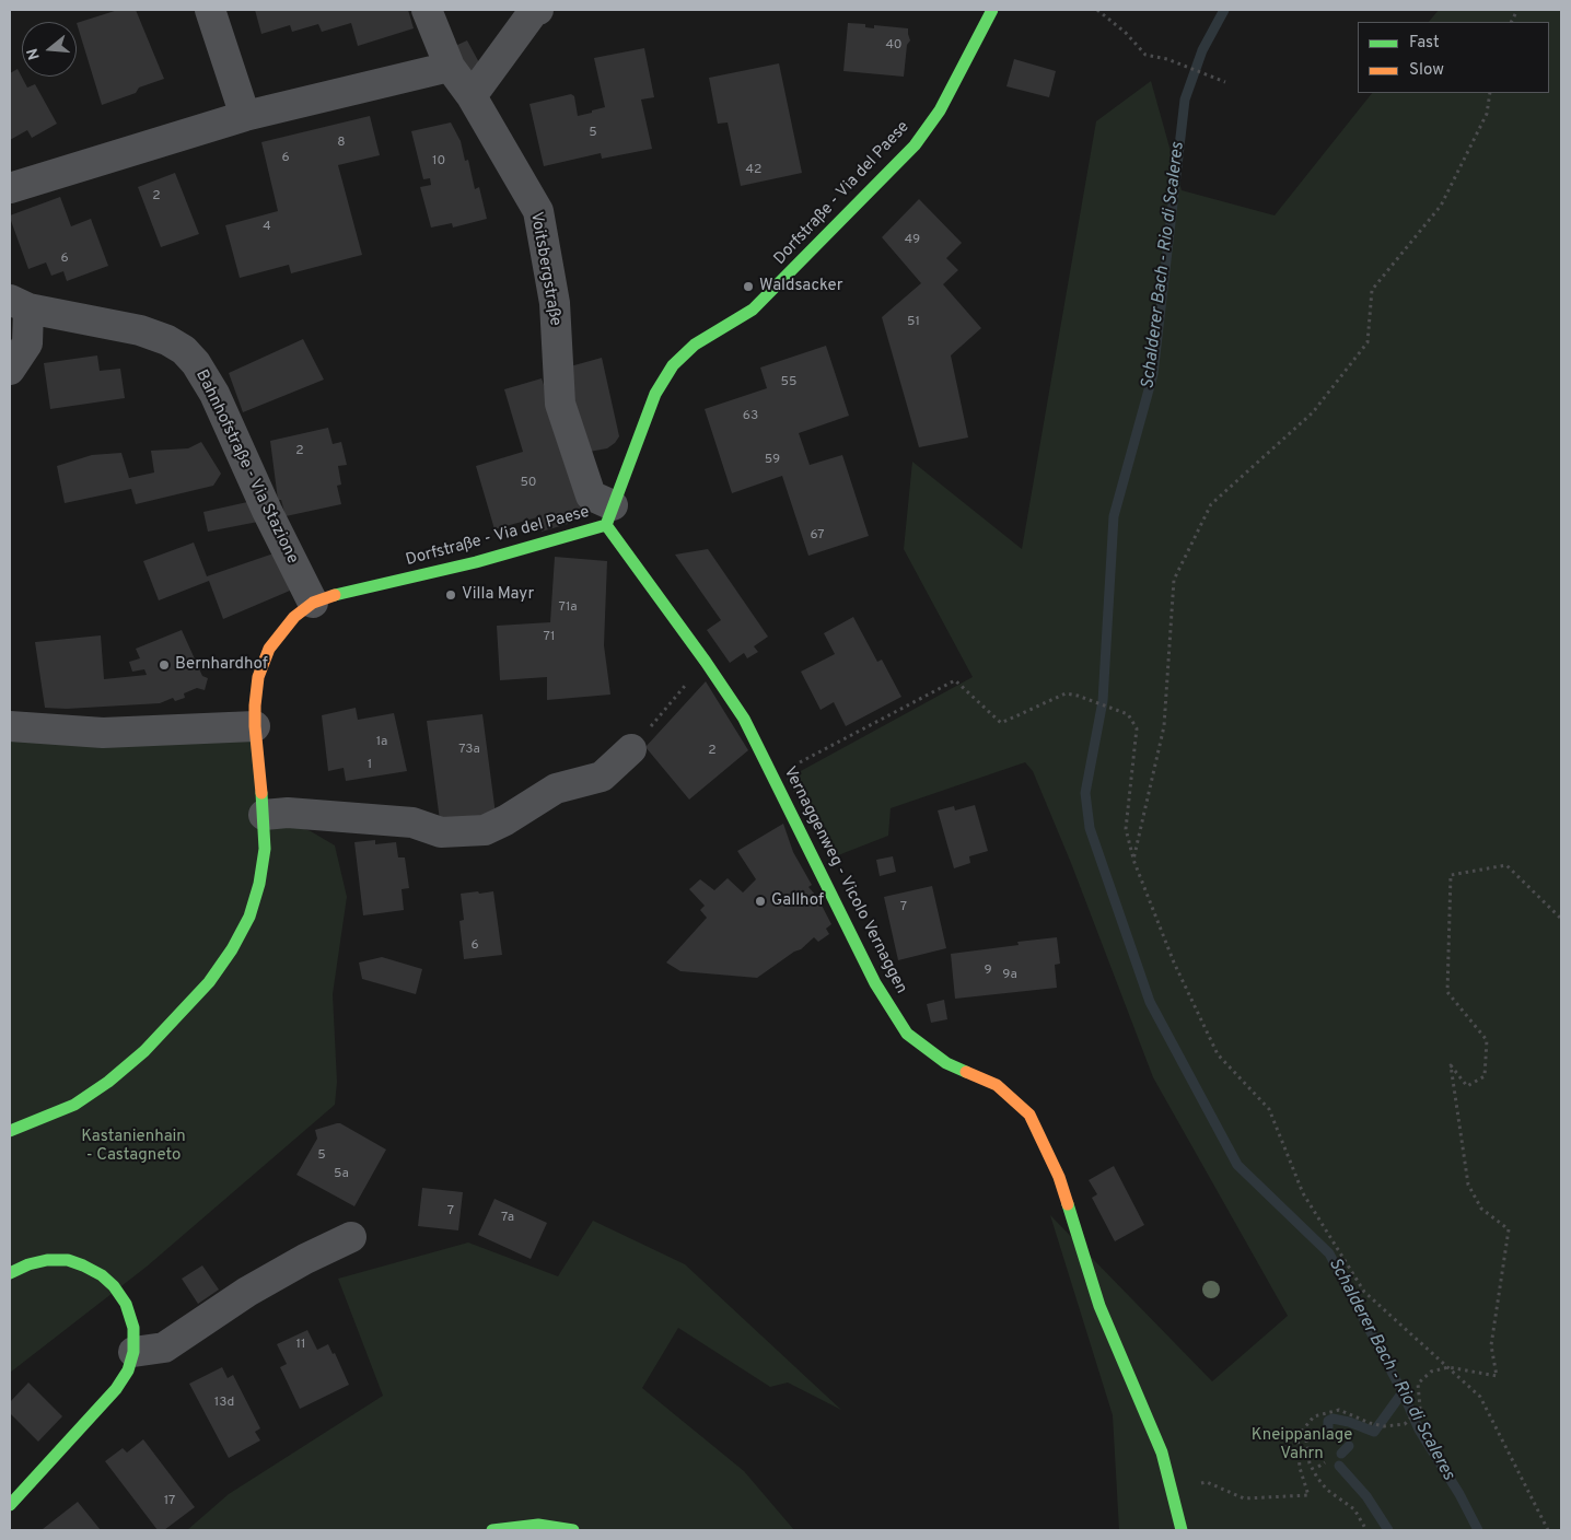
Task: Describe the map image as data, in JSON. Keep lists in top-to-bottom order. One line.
{"streets":{"street":["Dorfstraße - Via del Paese","Voitsbergstraße","Bahnhofstraße - Via Stazione","Vernaggenweg - Vicolo Vernaggen"]},"crossings":[["Dorfstraße - Via del Paese","Voitsbergstraße"],["Dorfstraße - Via del Paese","Bahnhofstraße - Via Stazione"],["Dorfstraße - Via del Paese","Vernaggenweg - Vicolo Vernaggen"],["Voitsbergstraße","Vernaggenweg - Vicolo Vernaggen"]],"water":["Schalderer Bach - Rio di Scaleres"],"parks":["Kastanienhain - Castagneto","Kneippanlage Vahrn"],"places":["Waldsacker","Villa Mayr","Bernhardhof","Gallhof"],"house_numbers":["40","5","8","6","10","42","2","4","49","6","51","55","63","2","59","50","67","71a","71","1a","73a","2","1","7","6","9","9a","5","5a","7","7a","11","13d","17"],"legend":["Fast","Slow"],"north":"left"}
